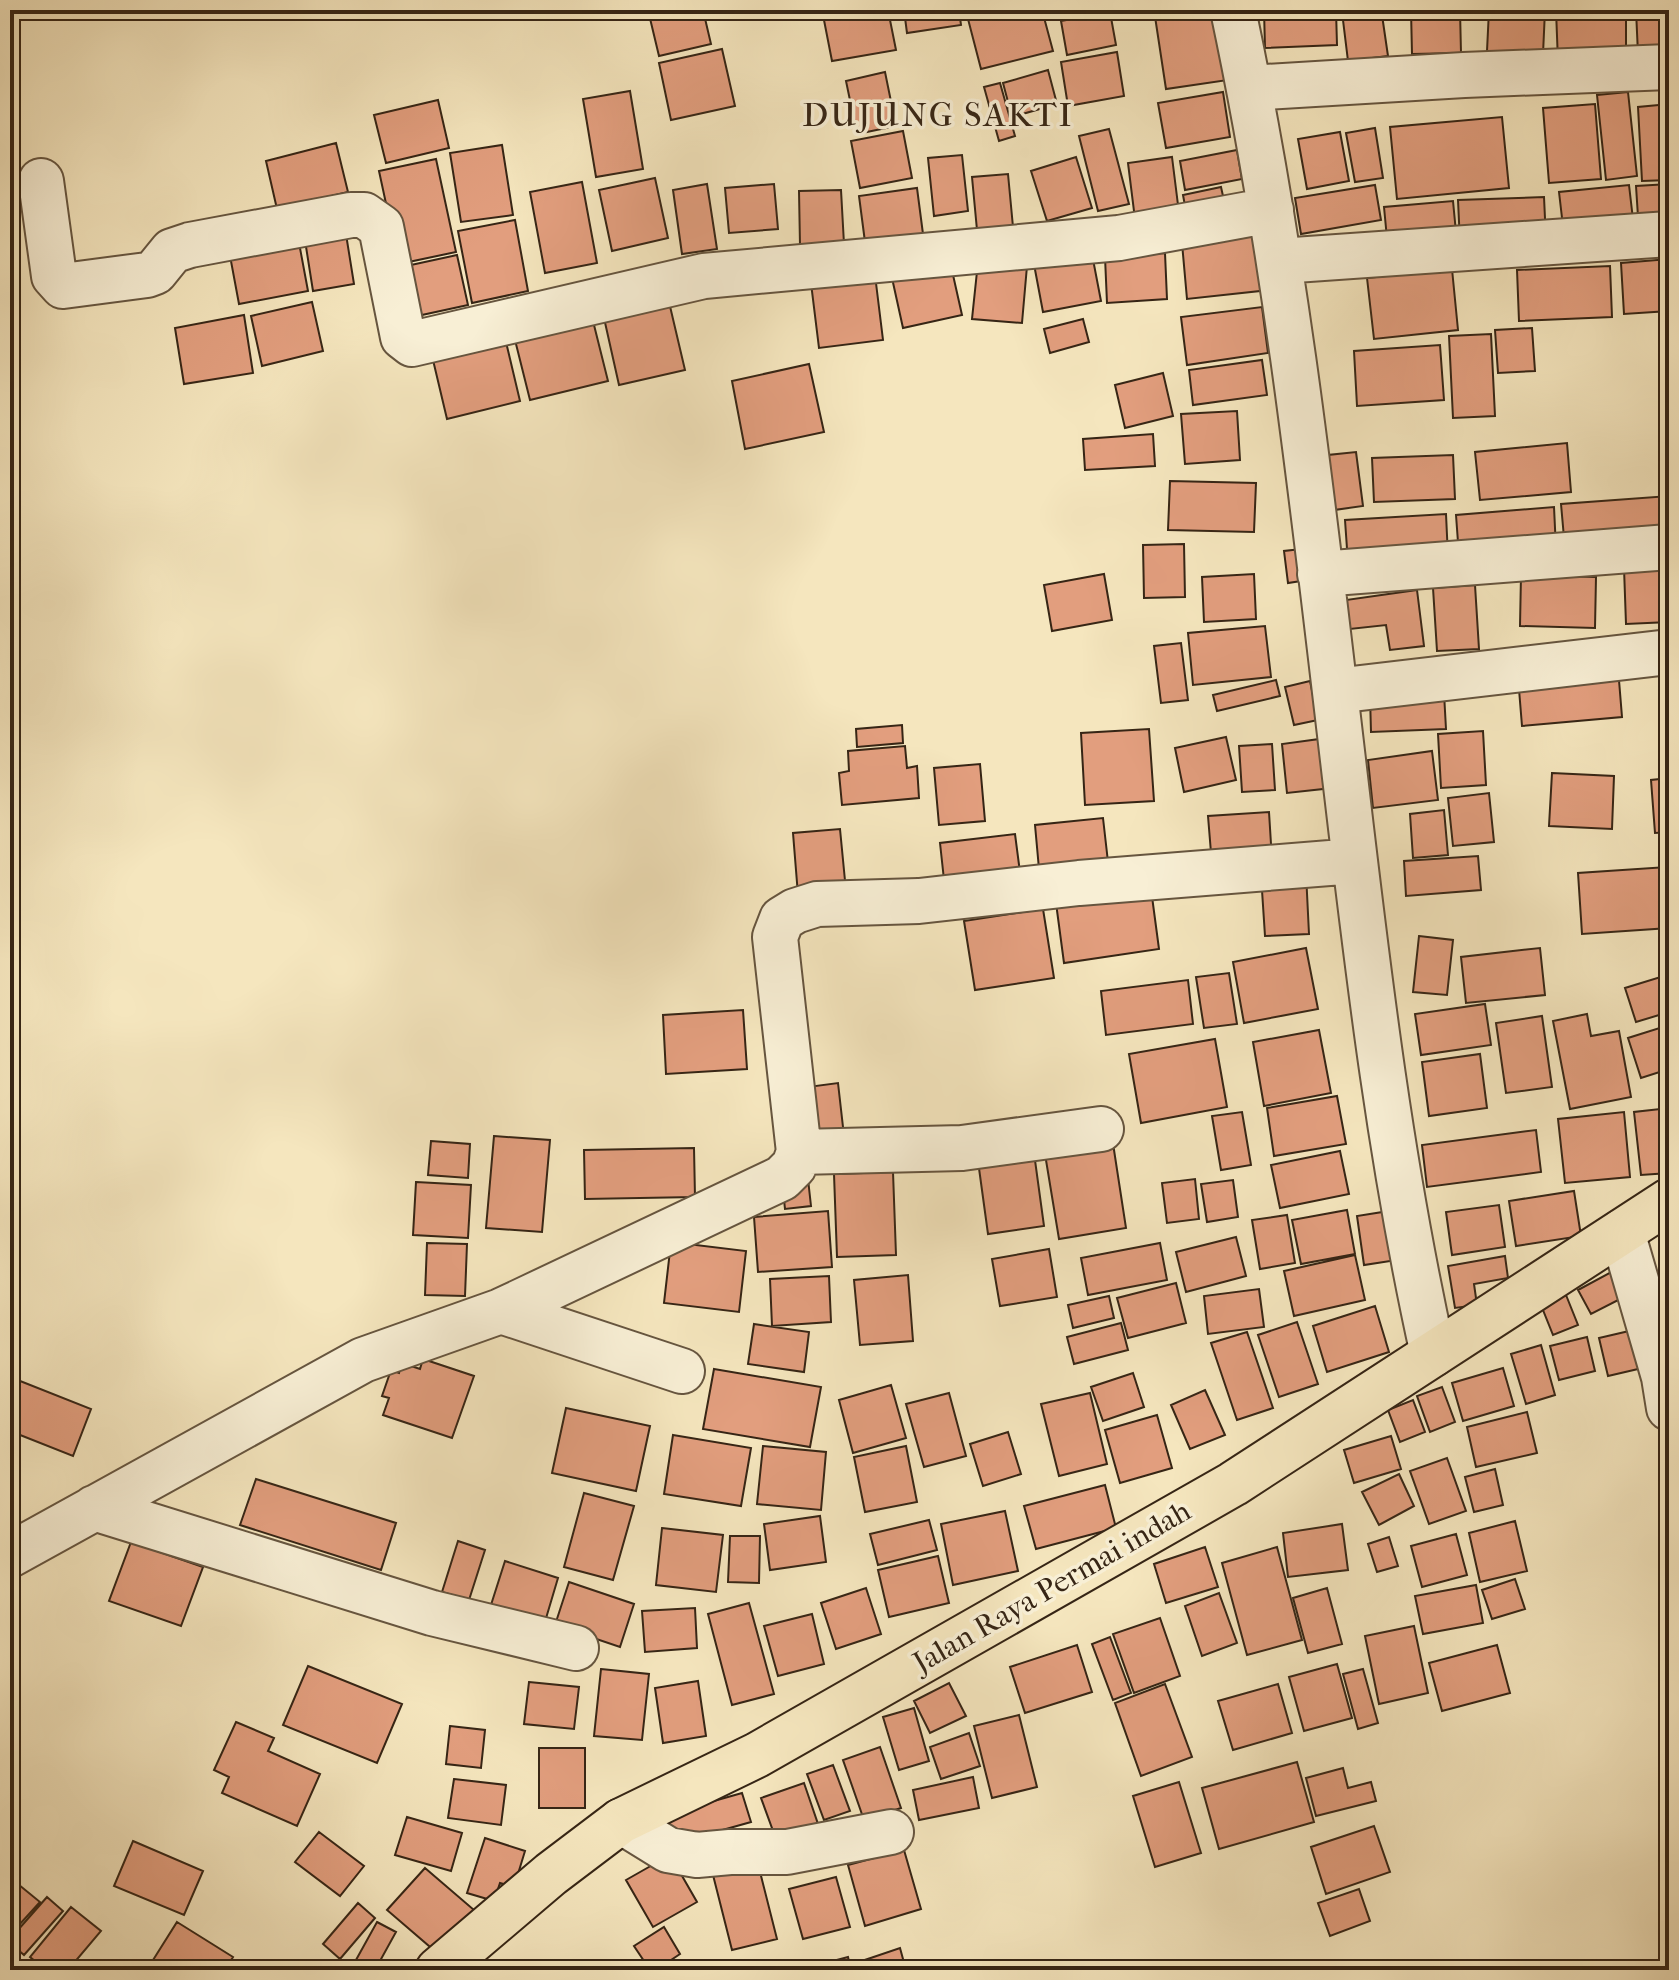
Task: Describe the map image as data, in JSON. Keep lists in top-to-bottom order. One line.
{"streets":{"main road":["Jalan Raya Permai indah"]},"districts":["DUJUNG SAKTI"]}
